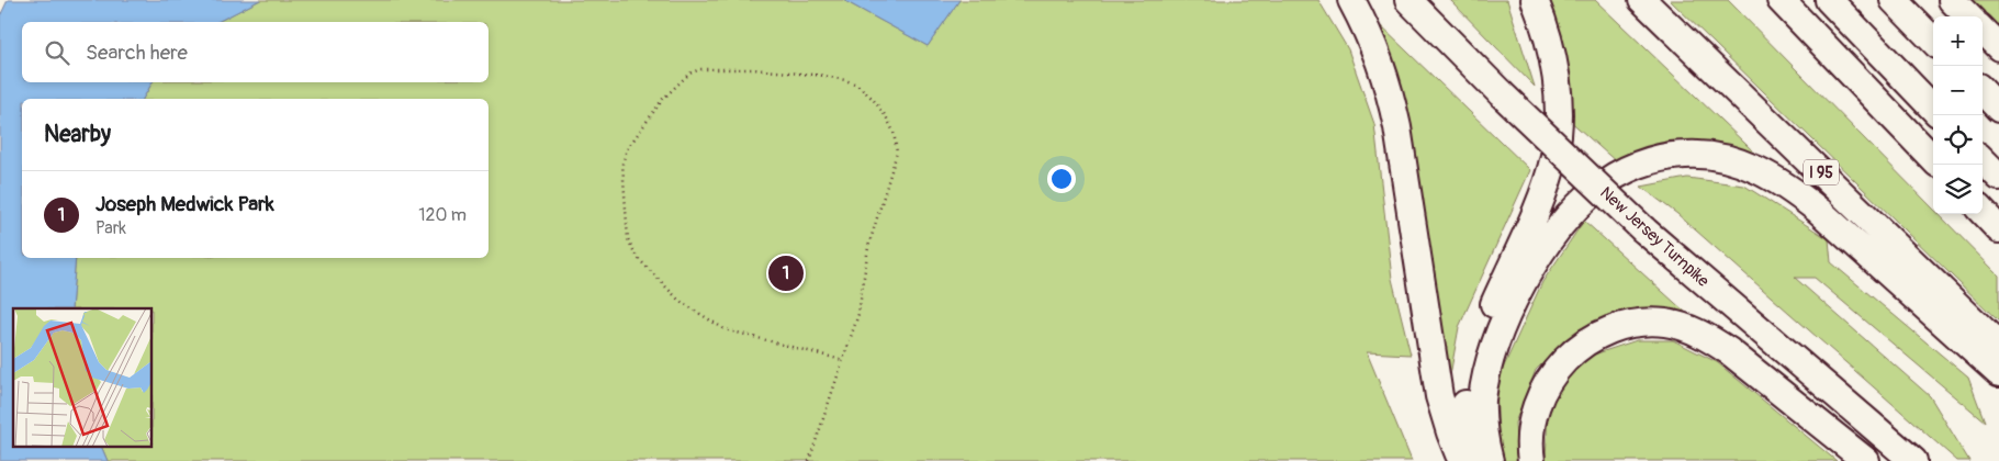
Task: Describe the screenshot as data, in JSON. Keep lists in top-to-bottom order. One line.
{"streets":{"highway":["I 95","New Jersey Turnpike"]},"page":{"map_buttons":["+","−"],"search":"Search here","heading":"Nearby","list":[{"mark":"1","name":"Joseph Medwick Park","note":"Park","value":"120 m"}],"pins":"1"}}
